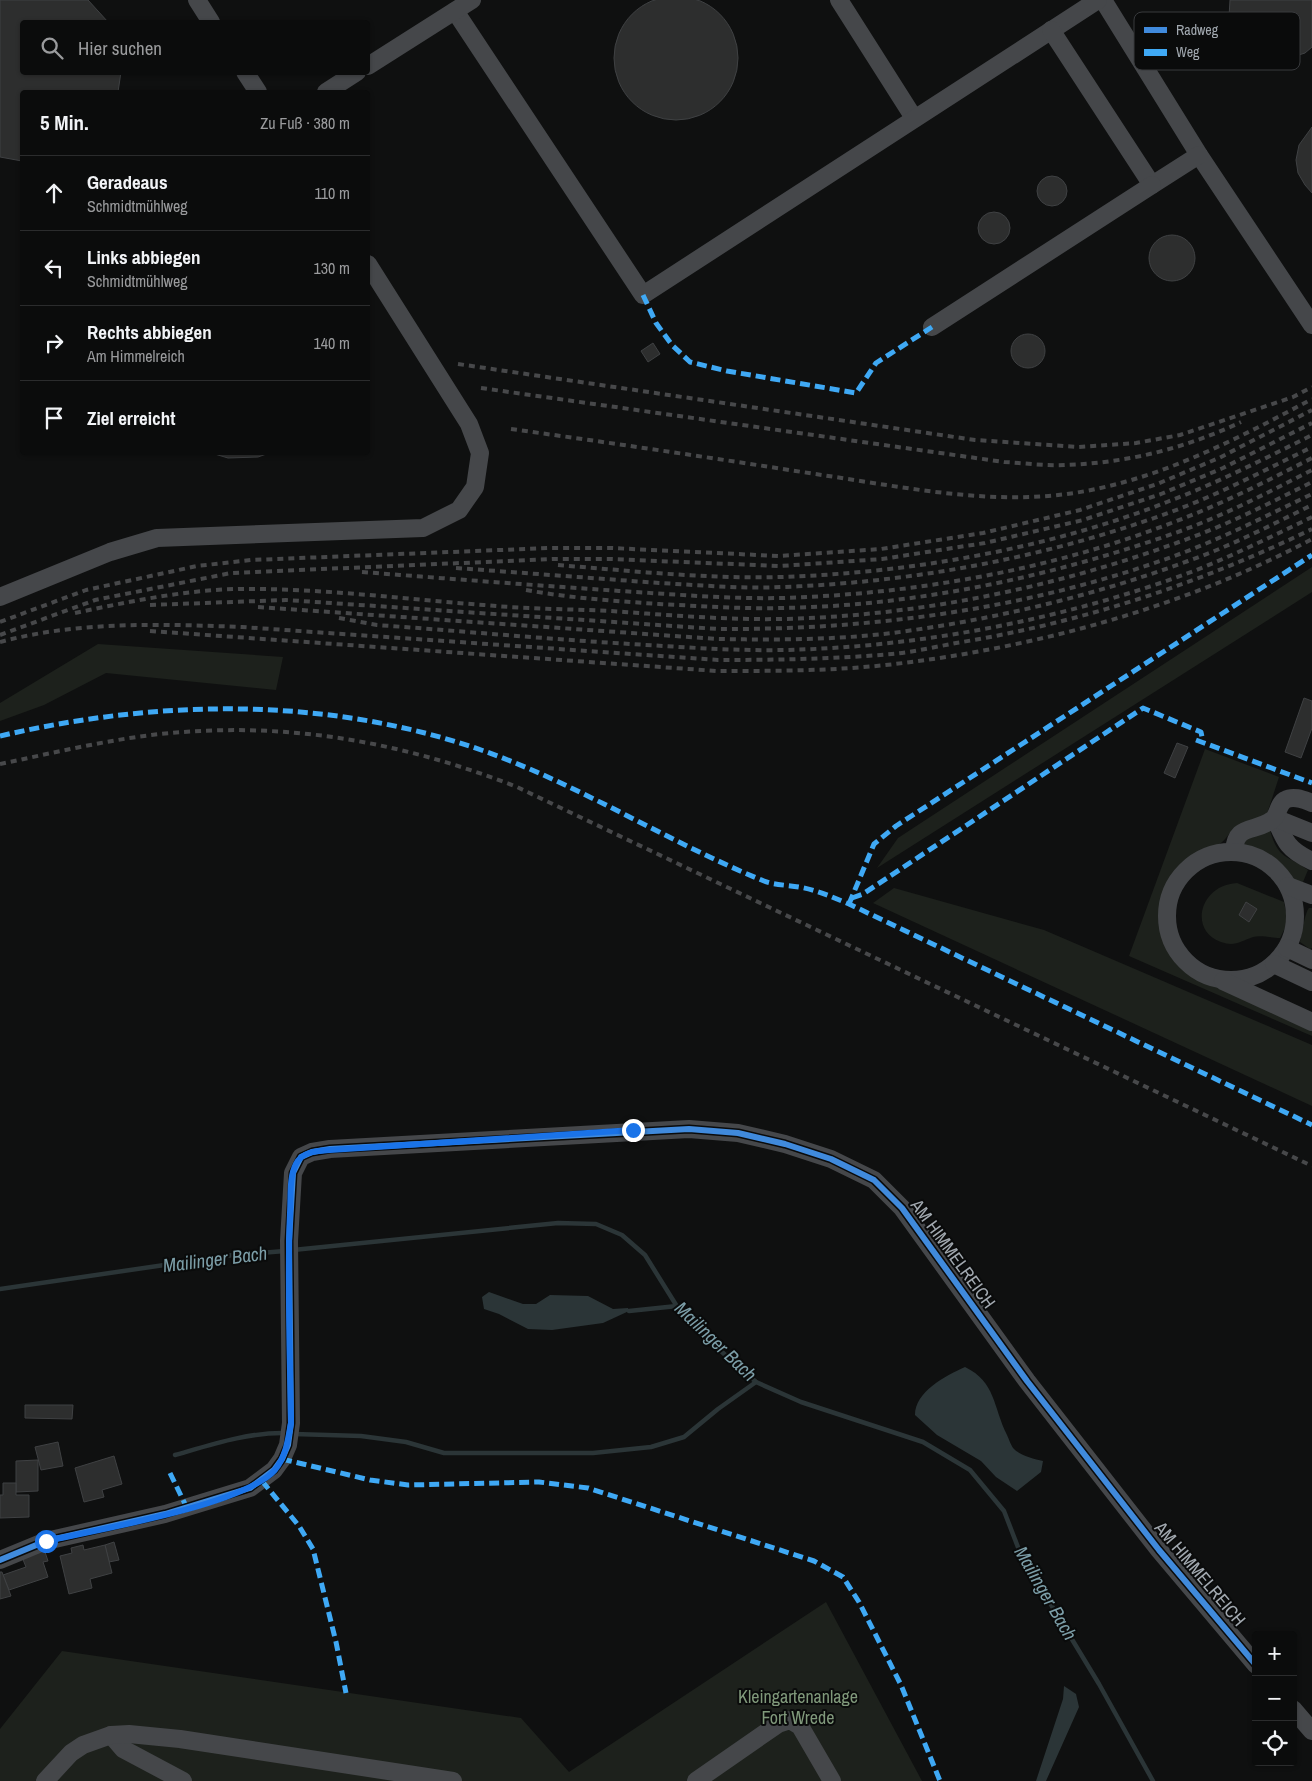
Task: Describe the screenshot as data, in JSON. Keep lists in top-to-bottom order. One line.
{"streets":{"street":["AM HIMMELREICH"]},"water":["Mailinger Bach"],"parks":["Kleingartenanlage Fort Wrede"],"legend":["Radweg","Weg"],"page":{"search":"Hier suchen","heading":["5 Min.","Zu Fuß · 380 m"],"list":[["Geradeaus","Schmidtmühlweg","110 m"],["Links abbiegen","Schmidtmühlweg","130 m"],["Rechts abbiegen","Am Himmelreich","140 m"],"Ziel erreicht"],"map_buttons":["+","−"]}}
